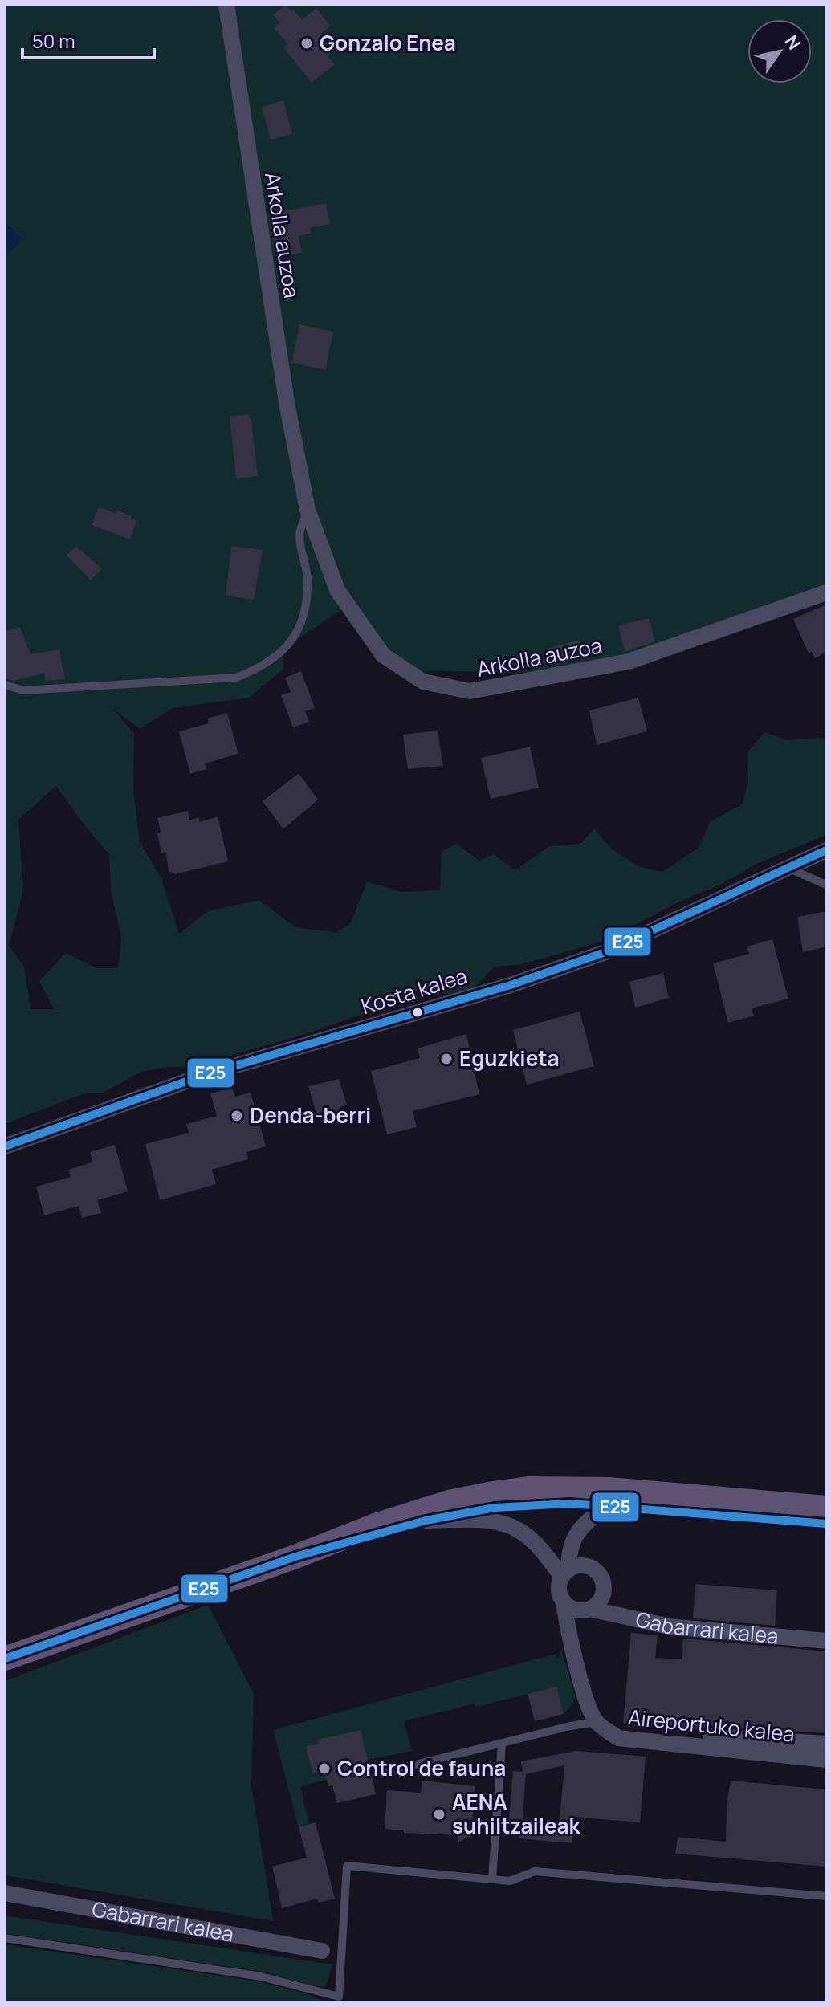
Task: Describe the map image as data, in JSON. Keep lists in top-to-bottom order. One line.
{"streets":{"street":["Arkolla auzoa","Kosta kalea","Gabarrari kalea","Aireportuko kalea"]},"crossings":[["Gabarrari kalea","Aireportuko kalea"]],"places":["Gonzalo Enea","Eguzkieta","Denda-berri","Control de fauna","AENA suhiltzaileak"],"lines":["transit line E25"],"scale_bar":"50 m","north":"top right"}
